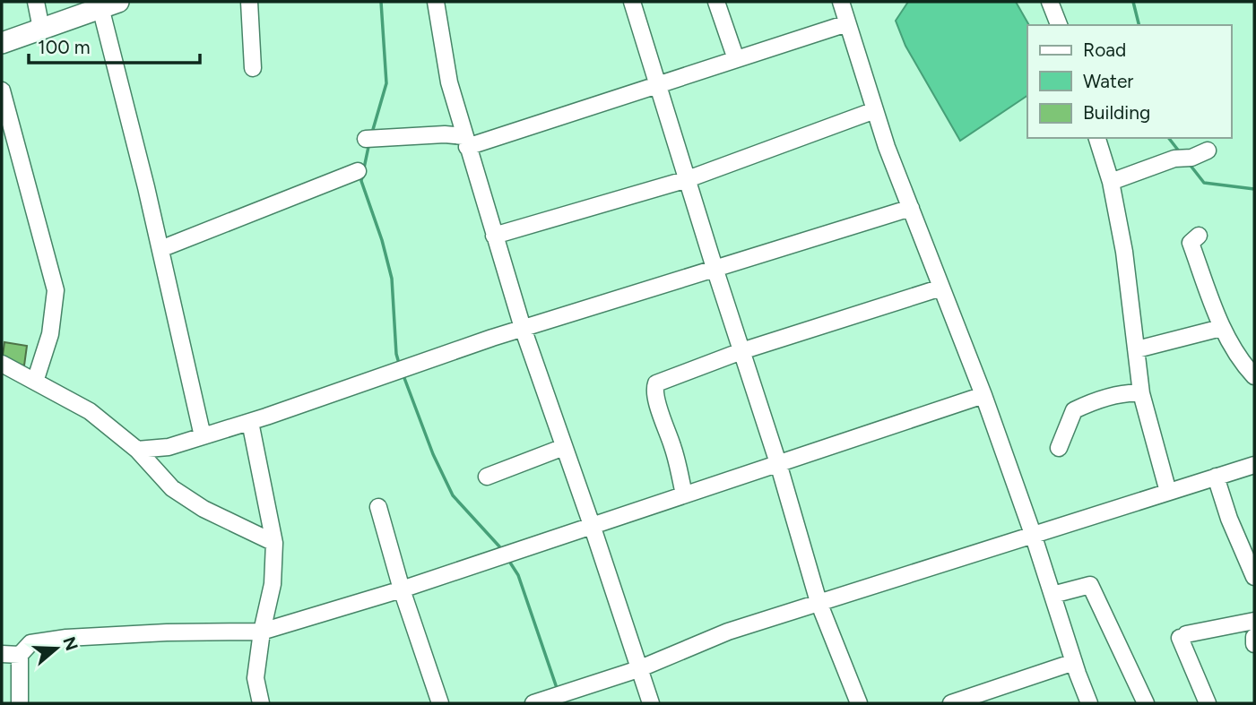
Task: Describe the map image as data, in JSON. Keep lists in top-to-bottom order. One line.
{"legend":["Road","Water","Building"],"scale_bar":"100 m","north":"right"}
